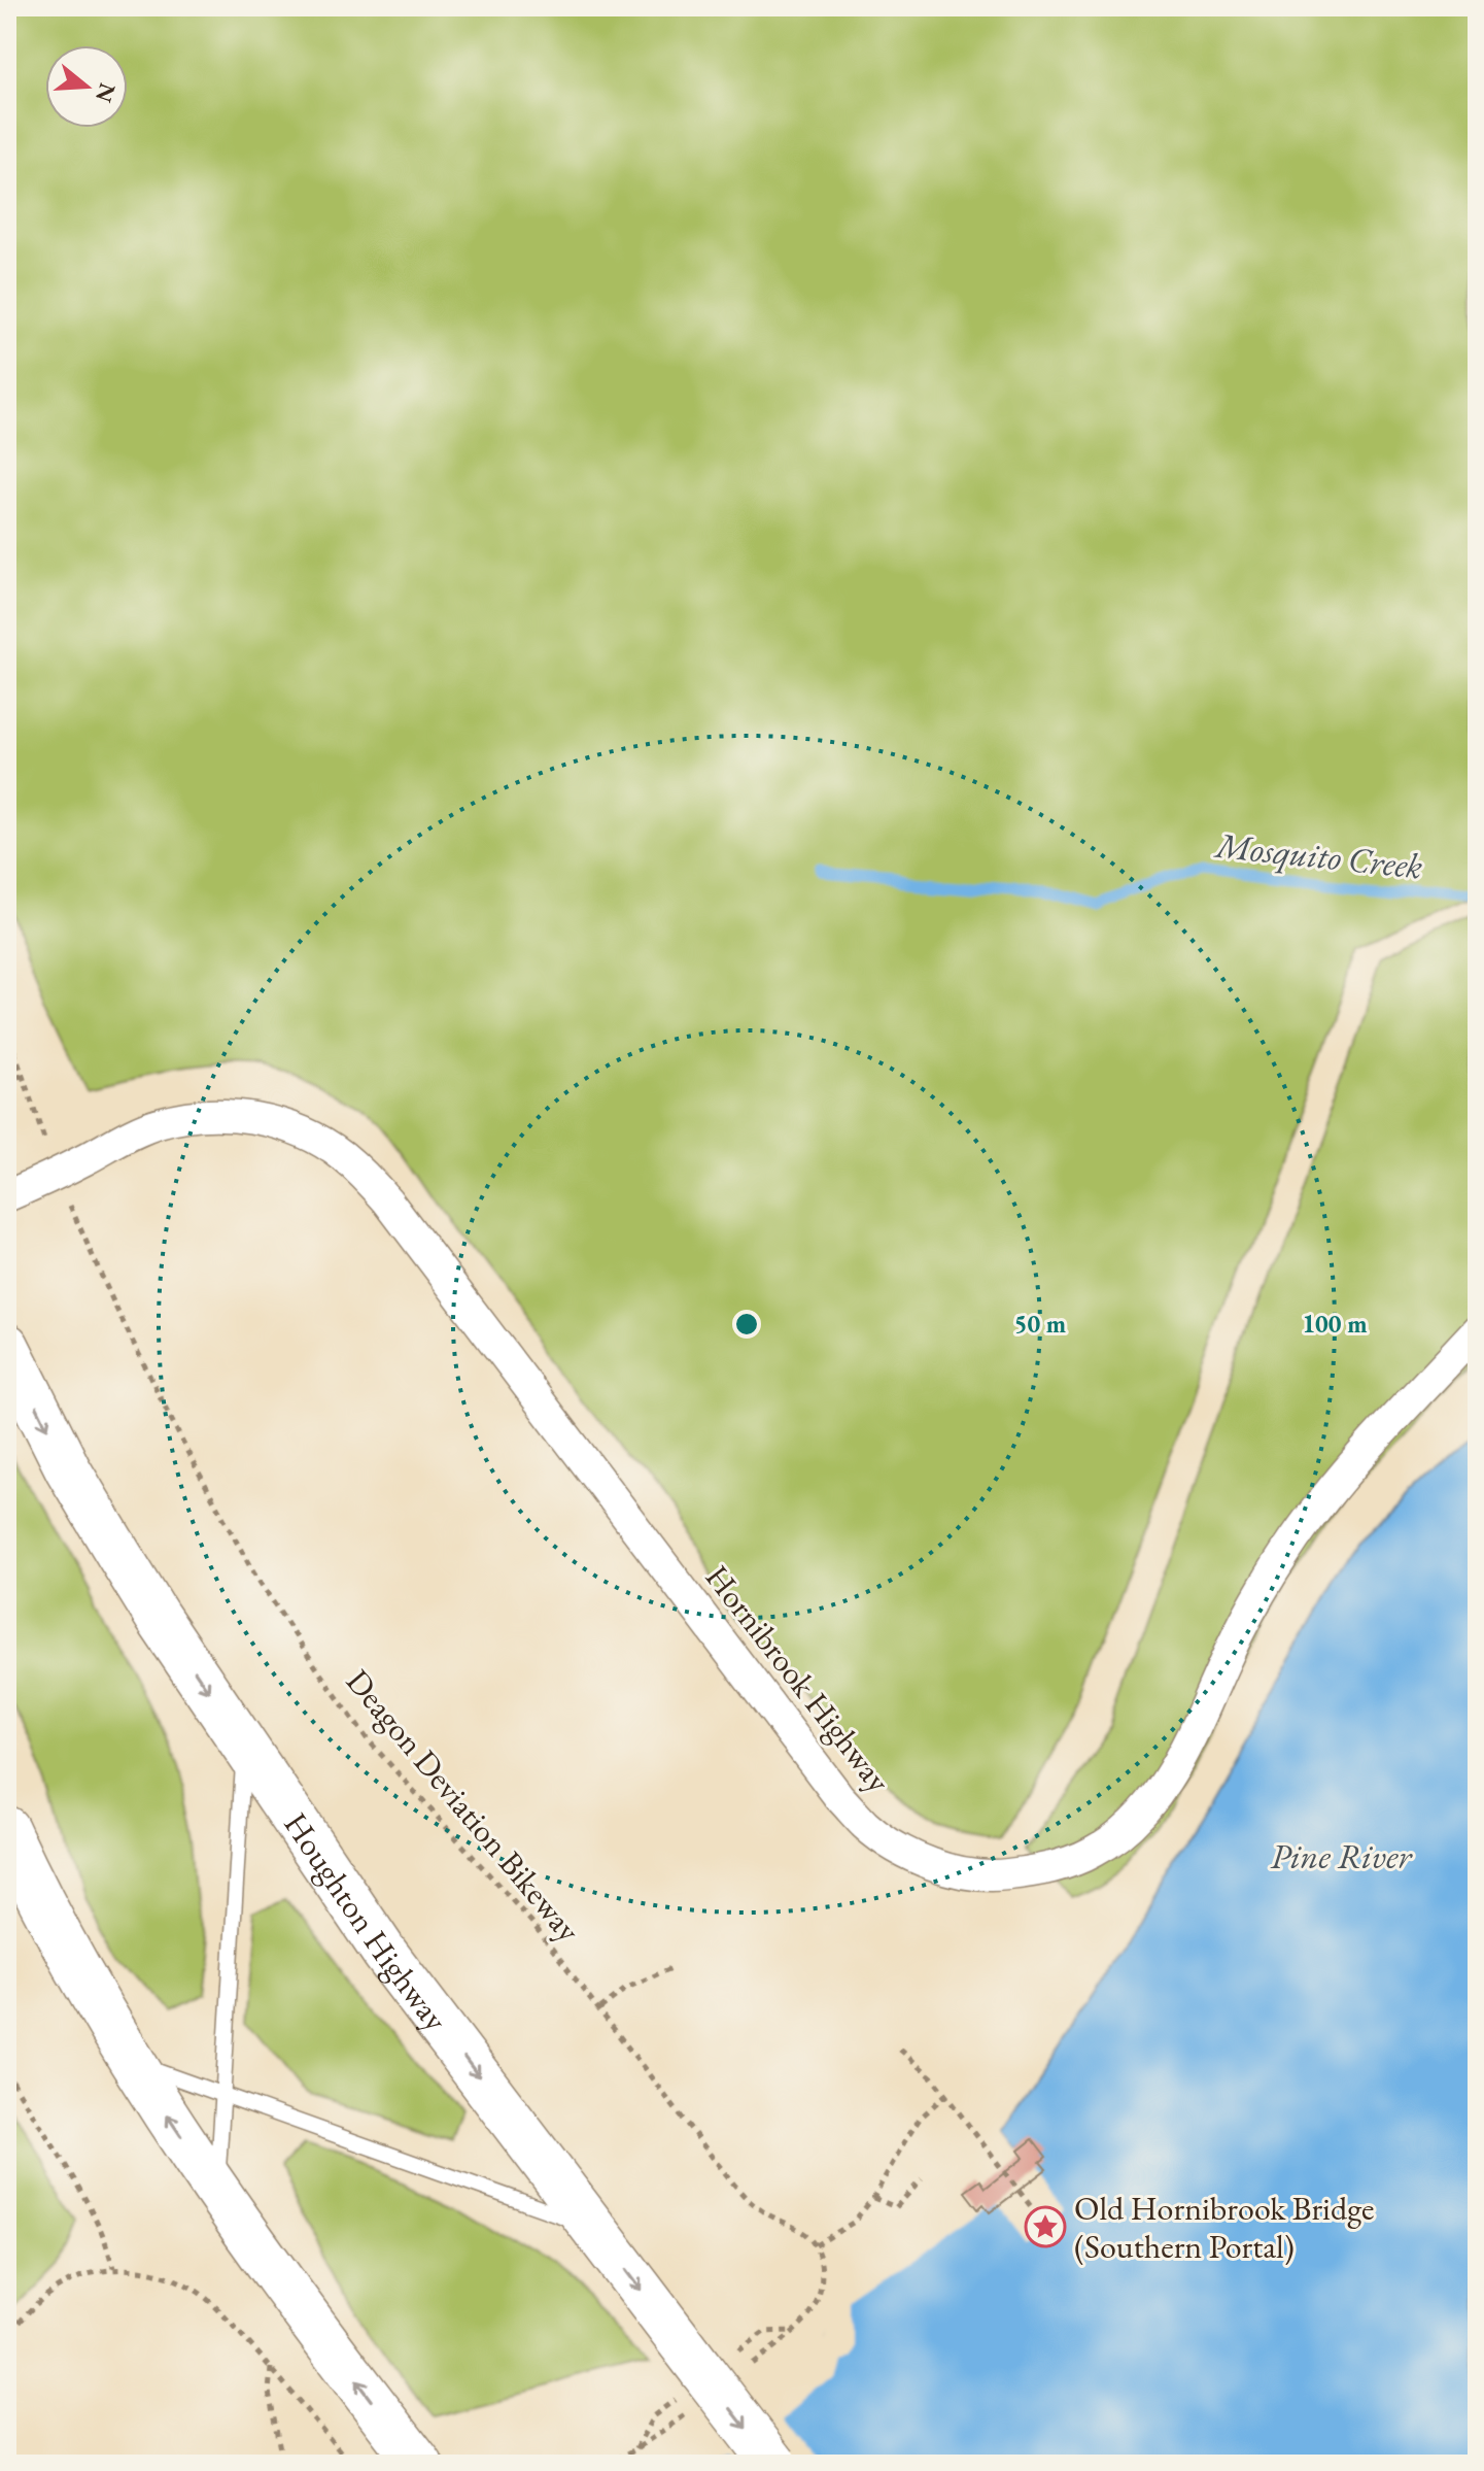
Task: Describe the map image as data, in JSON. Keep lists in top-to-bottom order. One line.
{"streets":{"highway":["Houghton Highway"],"street":["Hornibrook Highway"],"path":["Deagon Deviation Bikeway"]},"water":["Mosquito Creek","Pine River"],"places":{"place":["Old Hornibrook Bridge (Southern Portal)"]},"north":"right","rings":["50 m","100 m"]}
